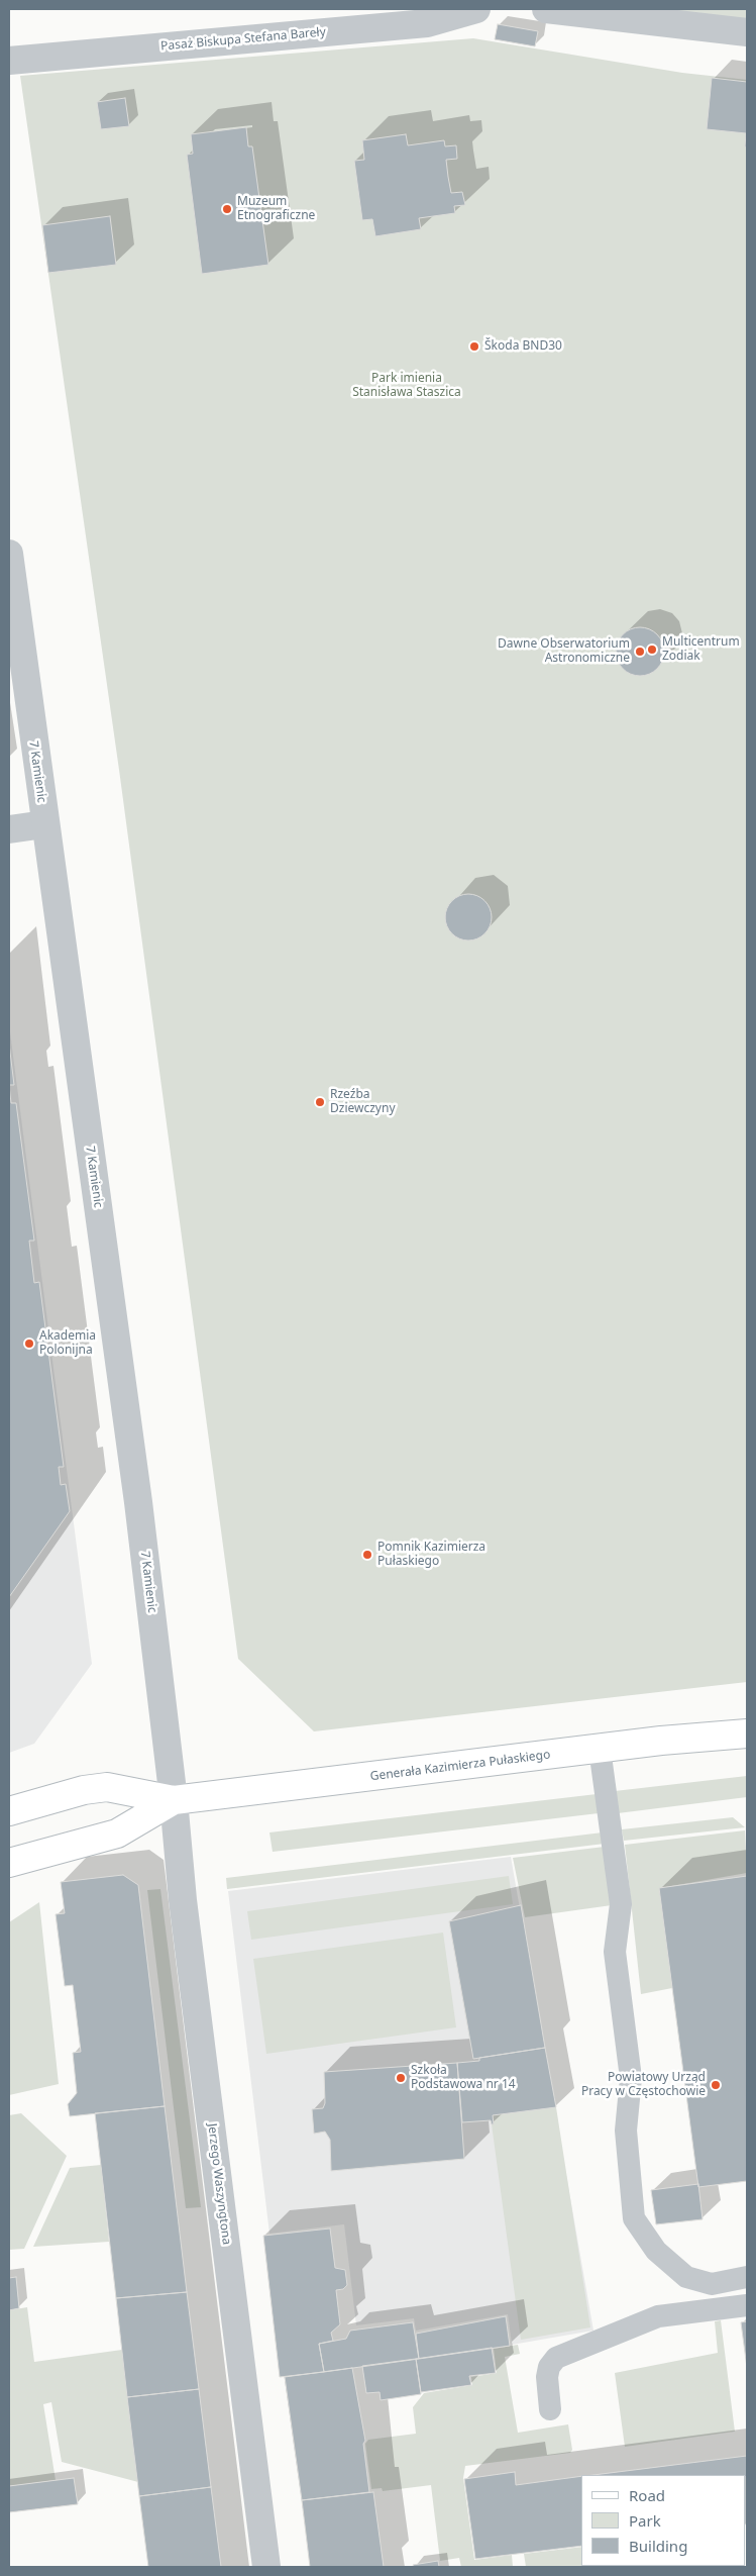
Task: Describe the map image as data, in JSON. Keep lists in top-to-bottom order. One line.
{"streets":{"main road":["Generała Kazimierza Pułaskiego"],"street":["Pasaż Biskupa Stefana Bareły","7 Kamienic","Jerzego Waszyngtona"]},"crossings":[["7 Kamienic","Generała Kazimierza Pułaskiego"],["7 Kamienic","Jerzego Waszyngtona"],["Generała Kazimierza Pułaskiego","Jerzego Waszyngtona"]],"parks":["Park imienia Stanisława Staszica"],"places":["Muzeum Etnograficzne","Škoda BND30","Multicentrum Zodiak","Dawne Obserwatorium Astronomiczne","Rzeźba Dziewczyny","Akademia Polonijna","Pomnik Kazimierza Pułaskiego","Szkoła Podstawowa nr 14","Powiatowy Urząd Pracy w Częstochowie"],"legend":["Road","Park","Building"]}
